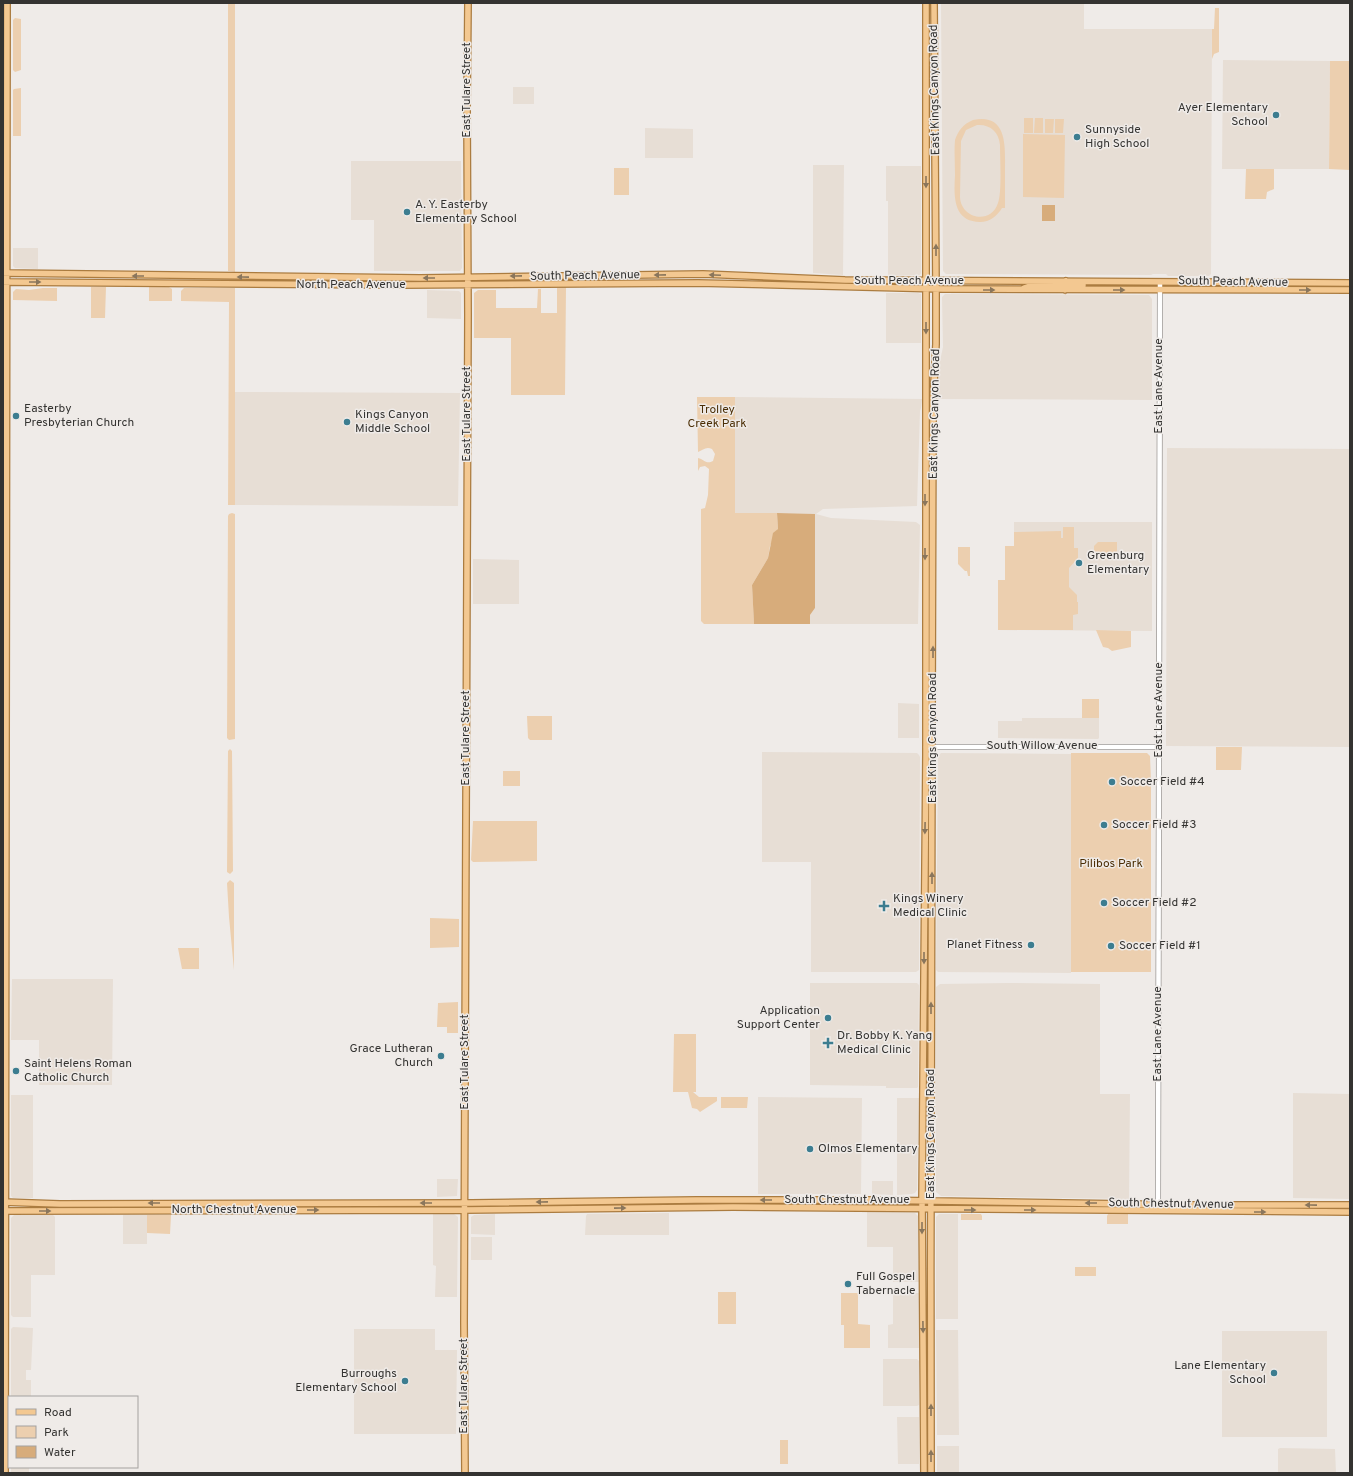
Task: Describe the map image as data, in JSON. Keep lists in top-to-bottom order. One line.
{"streets":{"main road":["East Tulare Street","East Kings Canyon Road","South Peach Avenue","North Peach Avenue","South Chestnut Avenue","North Chestnut Avenue"],"street":["East Lane Avenue","South Willow Avenue"]},"crossings":[["East Tulare Street","South Peach Avenue"],["East Tulare Street","North Peach Avenue"],["East Tulare Street","South Chestnut Avenue"],["East Tulare Street","North Chestnut Avenue"],["East Kings Canyon Road","South Peach Avenue"],["East Kings Canyon Road","South Willow Avenue"],["East Kings Canyon Road","South Chestnut Avenue"],["South Peach Avenue","North Peach Avenue"],["South Peach Avenue","East Lane Avenue"],["East Lane Avenue","South Willow Avenue"],["East Lane Avenue","South Chestnut Avenue"],["South Chestnut Avenue","North Chestnut Avenue"]],"parks":["Trolley Creek Park","Pilibos Park"],"places":{"other":["Ayer Elementary School","Sunnyside High School","A. Y. Easterby Elementary School","Easterby Presbyterian Church","Kings Canyon Middle School","Greenburg Elementary","Soccer Field #4","Soccer Field #3","Soccer Field #2","Planet Fitness","Soccer Field #1","Application Support Center","Grace Lutheran Church","Saint Helens Roman Catholic Church","Olmos Elementary","Full Gospel Tabernacle","Lane Elementary School","Burroughs Elementary School"],"health":["Kings Winery Medical Clinic","Dr. Bobby K. Yang Medical Clinic"]},"legend":["Road","Park","Water"]}
